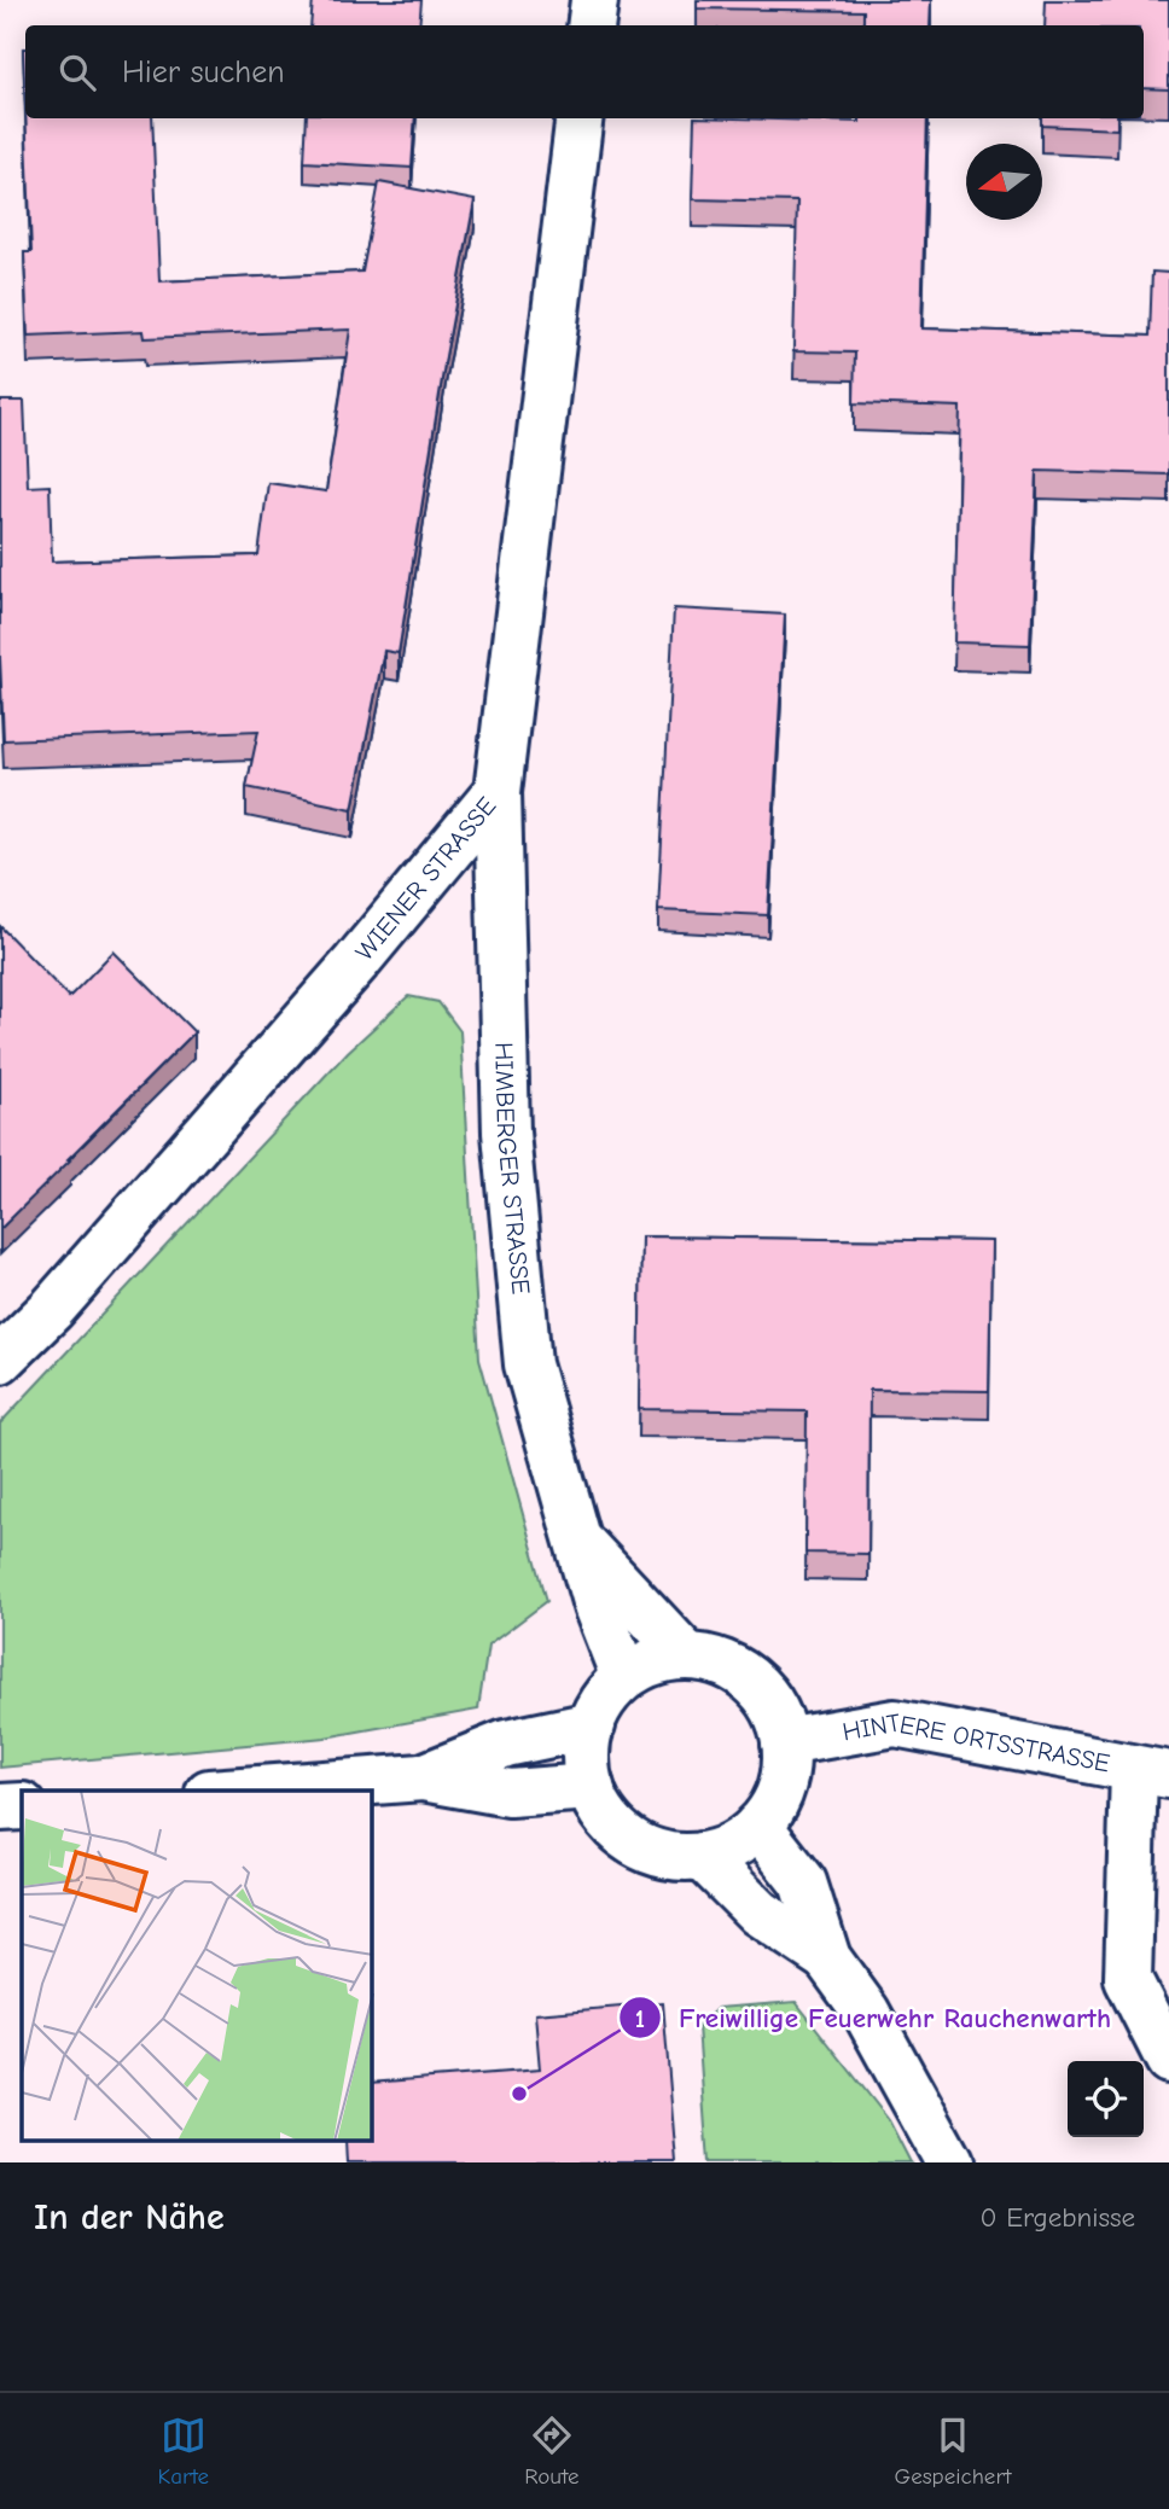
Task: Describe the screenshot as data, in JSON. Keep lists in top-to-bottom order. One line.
{"streets":{"main road":["WIENER STRASSE","HIMBERGER STRASSE","HINTERE ORTSSTRASSE"]},"crossings":[["WIENER STRASSE","HIMBERGER STRASSE"],["HIMBERGER STRASSE","HINTERE ORTSSTRASSE"]],"places":["Freiwillige Feuerwehr Rauchenwarth"],"north":"left","page":{"search":"Hier suchen","heading":["In der Nähe","0 Ergebnisse"],"nav":["Karte","Route","Gespeichert"]}}
